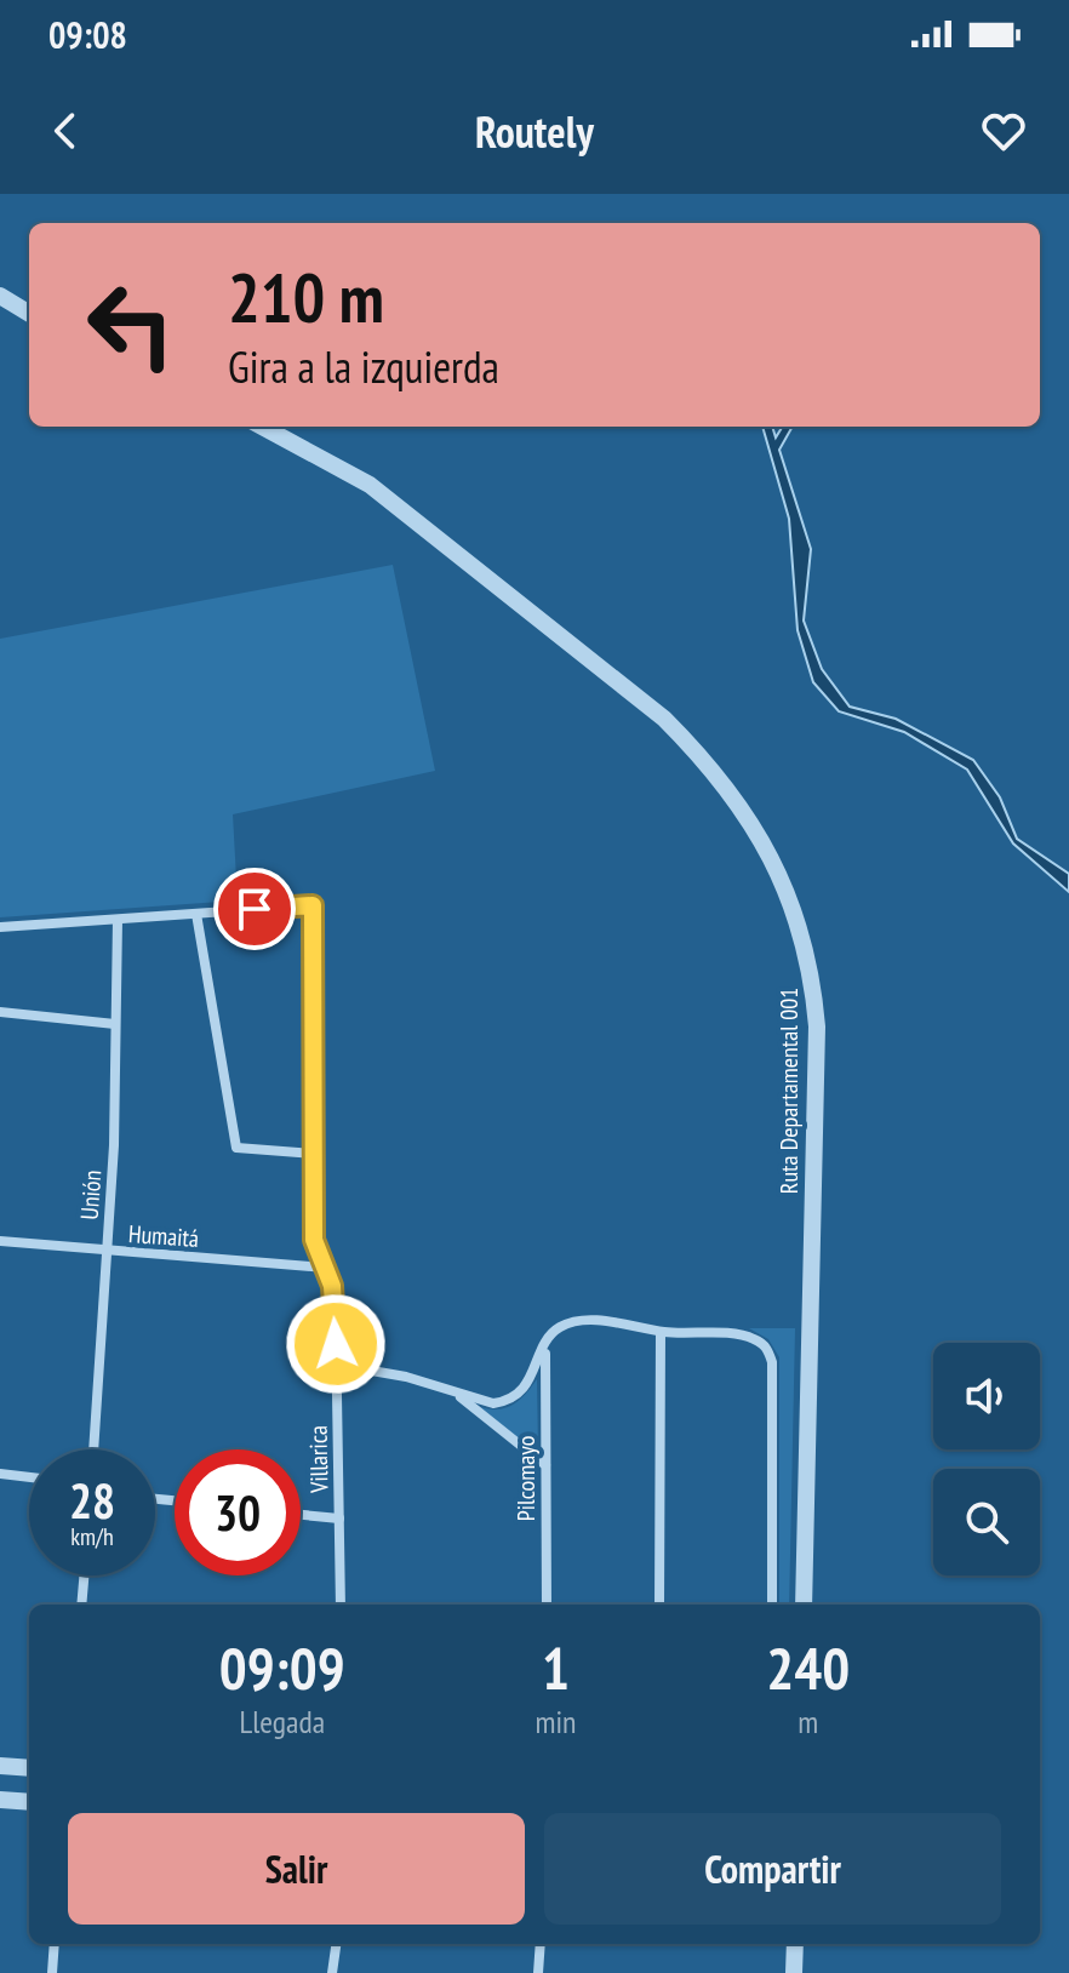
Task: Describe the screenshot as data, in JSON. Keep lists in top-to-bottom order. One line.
{"streets":{"street":["Ruta Departamental 001","Unión","Humaitá","Villarica","Pilcomayo"]},"crossings":[["Unión","Humaitá"],["Humaitá","Villarica"]],"page":{"status":"09:08","header":"Routely","turn":["210 m","Gira a la izquierda"],"speed":"28 km/h","limit":"30","eta":["09:09","Llegada","1","min","240","m"],"buttons":["Salir","Compartir"]}}
